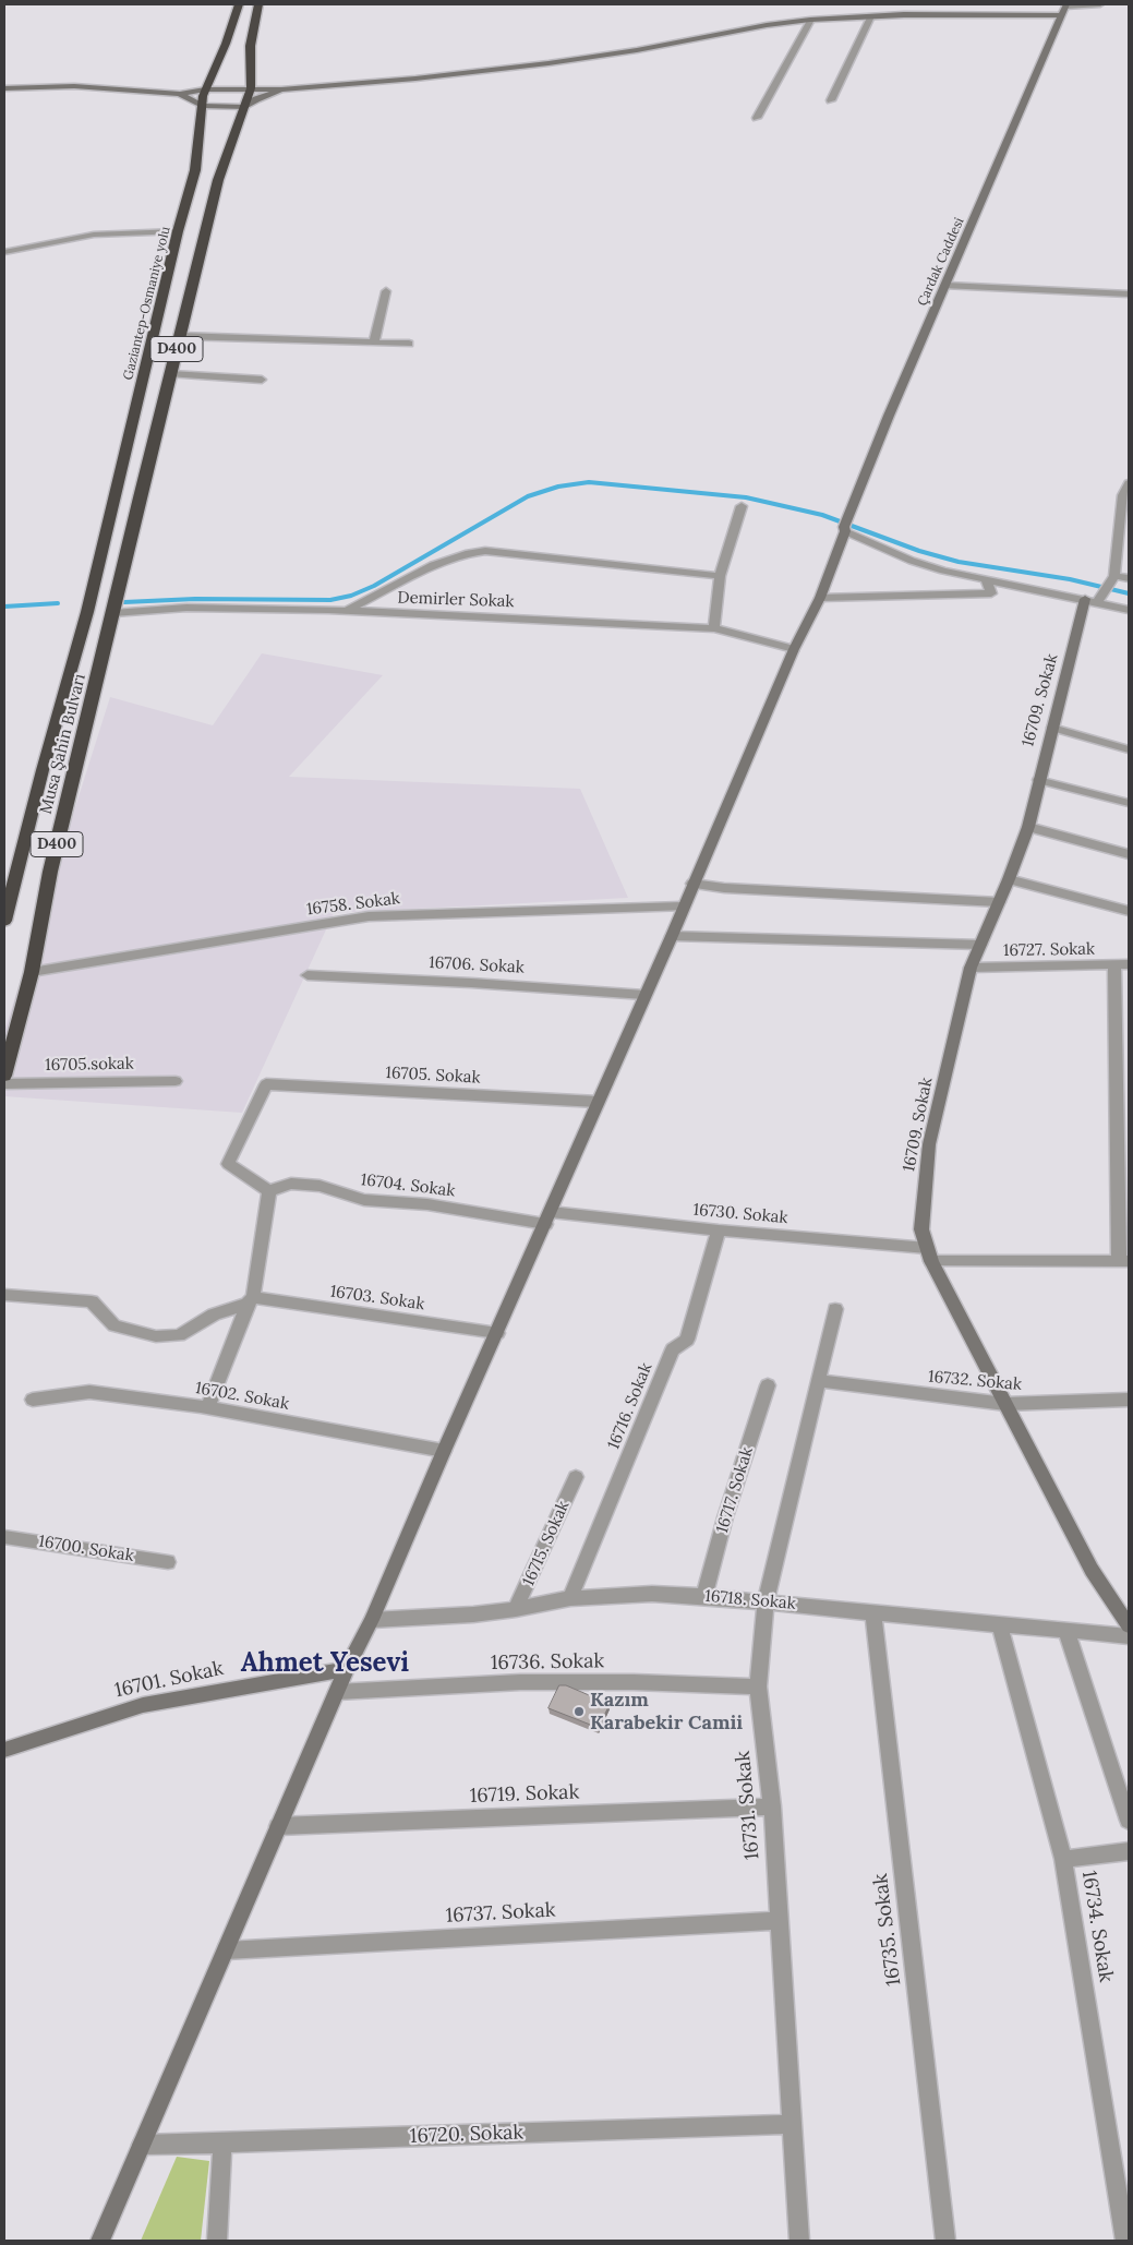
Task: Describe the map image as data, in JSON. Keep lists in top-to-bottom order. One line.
{"streets":{"highway":["Gaziantep-Osmaniye yolu","D400","Musa Şahin Bulvarı"],"main road":["Çardak Caddesi","16709. Sokak","16701. Sokak"],"street":["Demirler Sokak","16758. Sokak","16727. Sokak","16706. Sokak","16705.sokak","16705. Sokak","16704. Sokak","16730. Sokak","16703. Sokak","16732. Sokak","16702. Sokak","16716. Sokak","16717. Sokak","16715. Sokak","16700. Sokak","16718. Sokak","16736. Sokak","16719. Sokak","16731. Sokak","16737. Sokak","16734. Sokak","16735. Sokak","16720. Sokak"]},"crossings":[["Çardak Caddesi","Demirler Sokak"],["Çardak Caddesi","16758. Sokak"],["Çardak Caddesi","16706. Sokak"],["Çardak Caddesi","16705. Sokak"],["Çardak Caddesi","16704. Sokak"],["Çardak Caddesi","16730. Sokak"],["Çardak Caddesi","16703. Sokak"],["Çardak Caddesi","16702. Sokak"],["Çardak Caddesi","16718. Sokak"],["Çardak Caddesi","16736. Sokak"],["Çardak Caddesi","16701. Sokak"],["Çardak Caddesi","16719. Sokak"],["Çardak Caddesi","16737. Sokak"],["Çardak Caddesi","16720. Sokak"],["Gaziantep-Osmaniye yolu","Musa Şahin Bulvarı"],["D400","Demirler Sokak"],["D400","Musa Şahin Bulvarı"],["Demirler Sokak","Musa Şahin Bulvarı"],["16709. Sokak","16727. Sokak"],["16709. Sokak","16730. Sokak"],["16709. Sokak","16732. Sokak"],["Musa Şahin Bulvarı","16758. Sokak"],["16705. Sokak","16704. Sokak"],["16704. Sokak","16730. Sokak"],["16730. Sokak","16716. Sokak"],["16732. Sokak","16731. Sokak"],["16716. Sokak","16718. Sokak"],["16717. Sokak","16718. Sokak"],["16715. Sokak","16718. Sokak"],["16718. Sokak","16731. Sokak"],["16718. Sokak","16734. Sokak"],["16718. Sokak","16735. Sokak"],["16736. Sokak","16731. Sokak"],["16719. Sokak","16731. Sokak"],["16731. Sokak","16737. Sokak"],["16731. Sokak","16720. Sokak"]],"districts":["Ahmet Yesevi"],"places":["Kazım Karabekir Camii"]}
